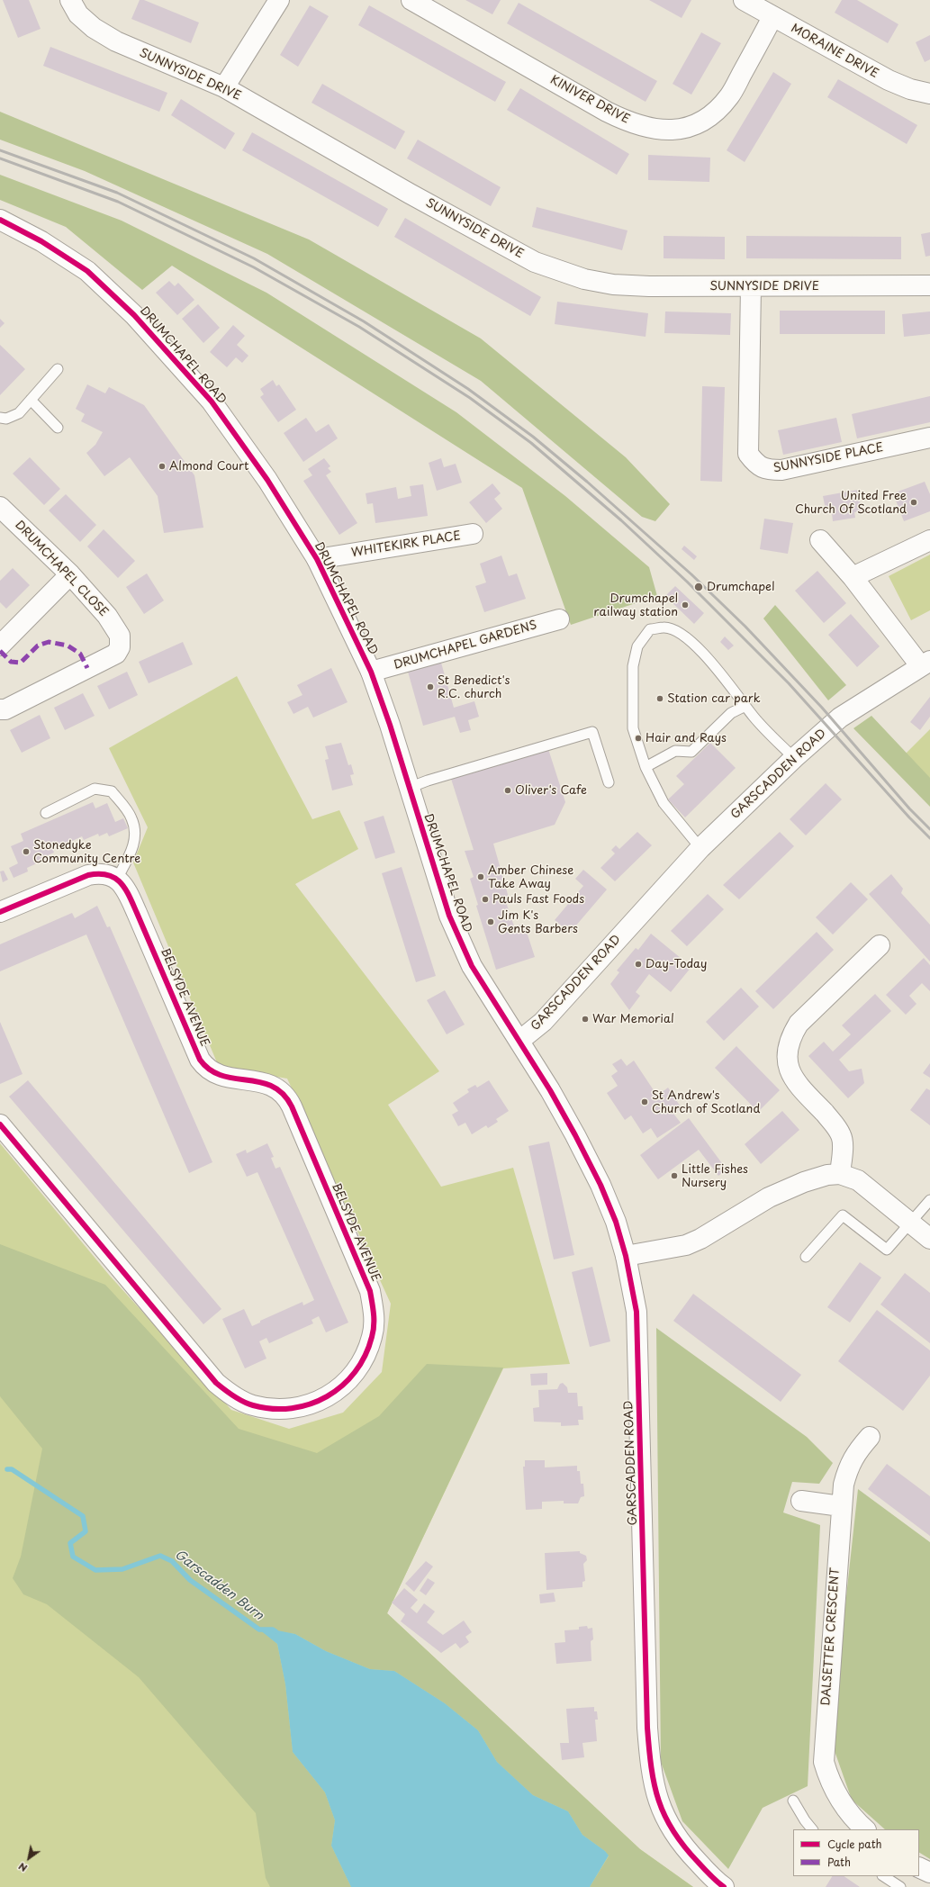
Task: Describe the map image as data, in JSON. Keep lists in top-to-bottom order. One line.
{"streets":{"street":["MORAINE DRIVE","SUNNYSIDE DRIVE","KINIVER DRIVE","DRUMCHAPEL ROAD","SUNNYSIDE PLACE","WHITEKIRK PLACE","DRUMCHAPEL CLOSE","DRUMCHAPEL GARDENS","GARSCADDEN ROAD","BELSYDE AVENUE","DALSETTER CRESCENT"]},"crossings":[["MORAINE DRIVE","KINIVER DRIVE"],["SUNNYSIDE DRIVE","SUNNYSIDE PLACE"],["DRUMCHAPEL ROAD","WHITEKIRK PLACE"],["DRUMCHAPEL ROAD","DRUMCHAPEL GARDENS"],["DRUMCHAPEL ROAD","GARSCADDEN ROAD"]],"water":["Garscadden Burn"],"places":["Almond Court","United Free Church Of Scotland","Drumchapel","Drumchapel railway station","St Benedict's R.C. church","Station car park","Hair and Rays","Oliver's Cafe","Stonedyke Community Centre","Amber Chinese Take Away","Pauls Fast Foods","Jim K's Gents Barbers","Day-Today","War Memorial","St Andrew's Church of Scotland","Little Fishes Nursery"],"legend":["Cycle path","Path"],"north":"bottom left"}
